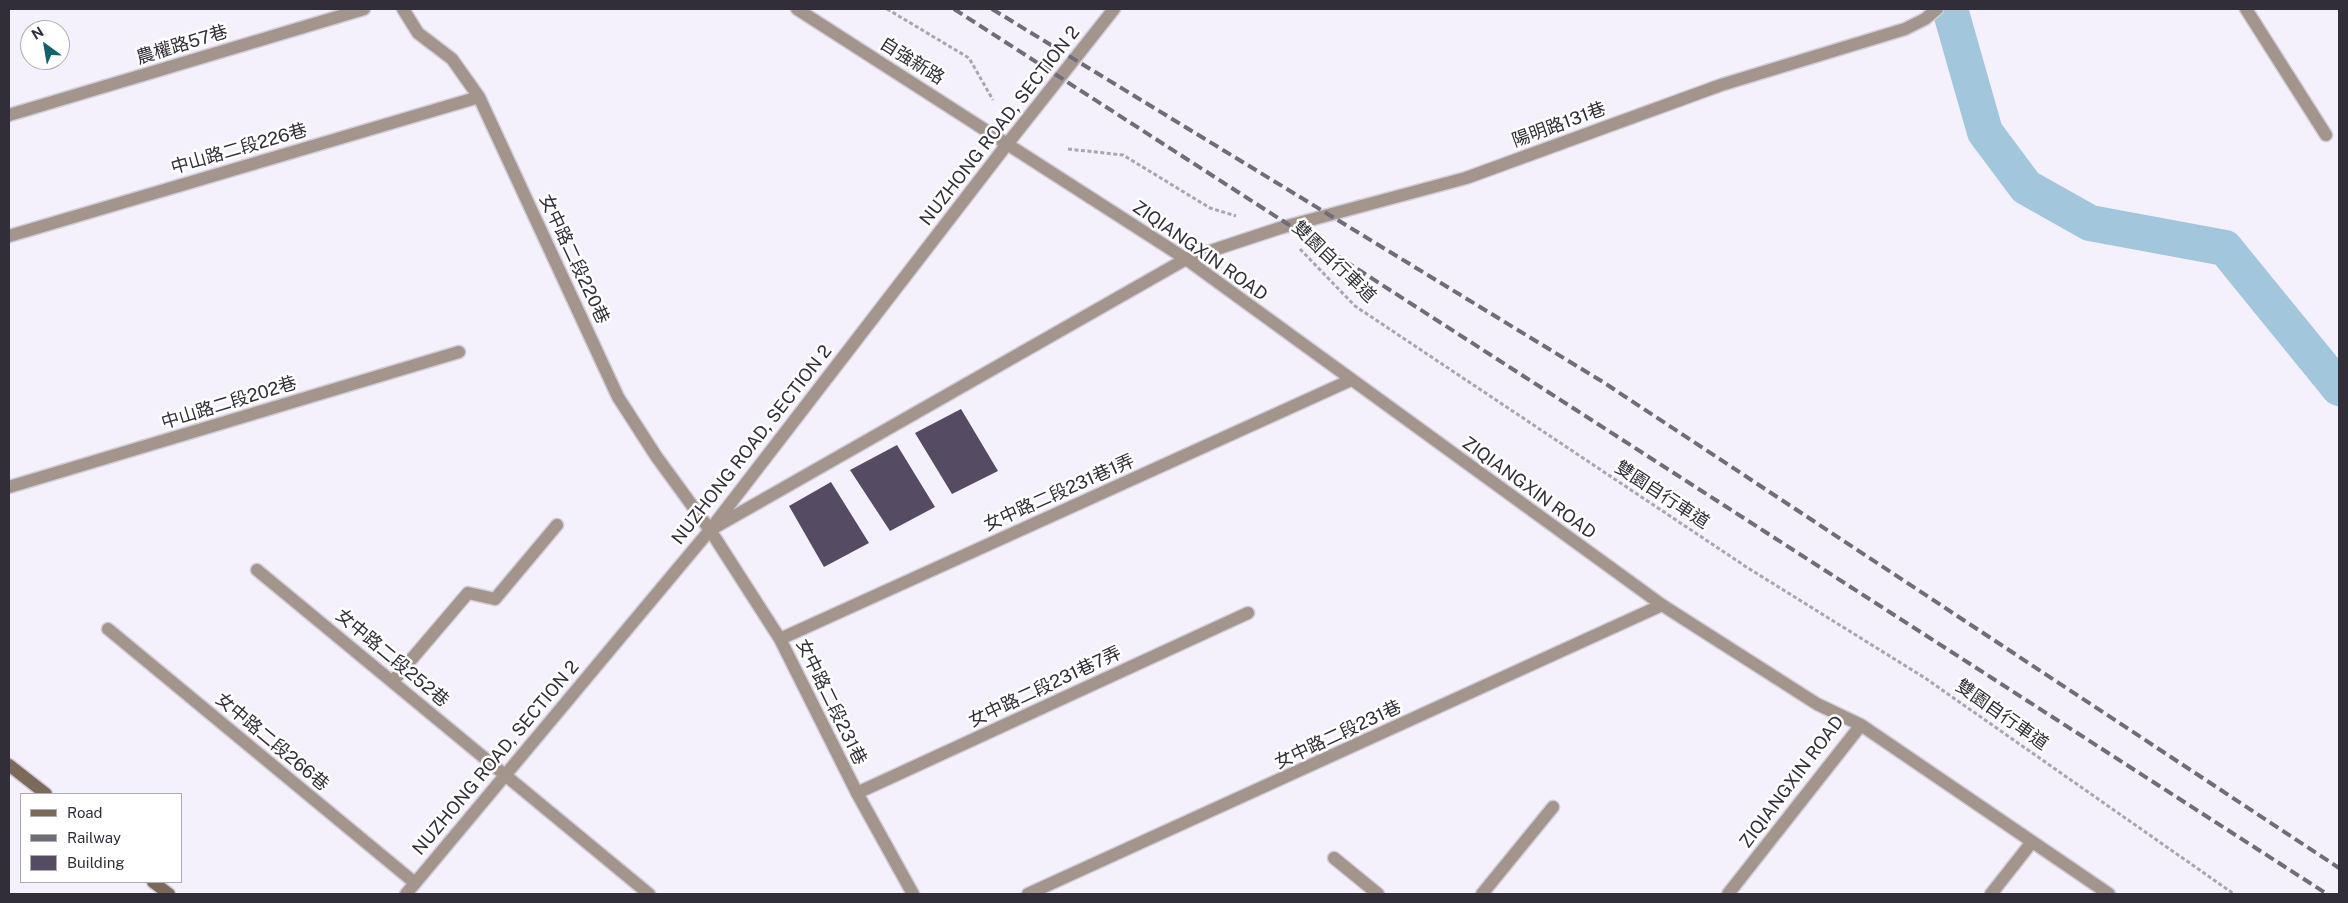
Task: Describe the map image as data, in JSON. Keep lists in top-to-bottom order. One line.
{"streets":{"street":["農權路57巷","自強新路","陽明路131巷","NUZHONG ROAD, SECTION 2","中山路二段226巷","ZIQIANGXIN ROAD","女中路二段220巷","中山路二段202巷","女中路二段231巷1弄","女中路二段252巷","女中路二段231巷7弄","女中路二段231巷","女中路二段266巷"],"path":["雙園自行車道"]},"crossings":[["自強新路","NUZHONG ROAD, SECTION 2"],["自強新路","ZIQIANGXIN ROAD"],["陽明路131巷","NUZHONG ROAD, SECTION 2"],["陽明路131巷","ZIQIANGXIN ROAD"],["陽明路131巷","女中路二段220巷"],["陽明路131巷","雙園自行車道"],["陽明路131巷","女中路二段231巷"],["NUZHONG ROAD, SECTION 2","ZIQIANGXIN ROAD"],["NUZHONG ROAD, SECTION 2","女中路二段220巷"],["NUZHONG ROAD, SECTION 2","女中路二段252巷"],["NUZHONG ROAD, SECTION 2","女中路二段231巷"],["NUZHONG ROAD, SECTION 2","女中路二段266巷"],["中山路二段226巷","女中路二段220巷"],["ZIQIANGXIN ROAD","女中路二段231巷1弄"],["ZIQIANGXIN ROAD","女中路二段231巷"],["女中路二段220巷","女中路二段231巷"],["女中路二段231巷1弄","女中路二段231巷"],["女中路二段231巷7弄","女中路二段231巷"]],"legend":["Road","Railway","Building"],"north":"top left"}
